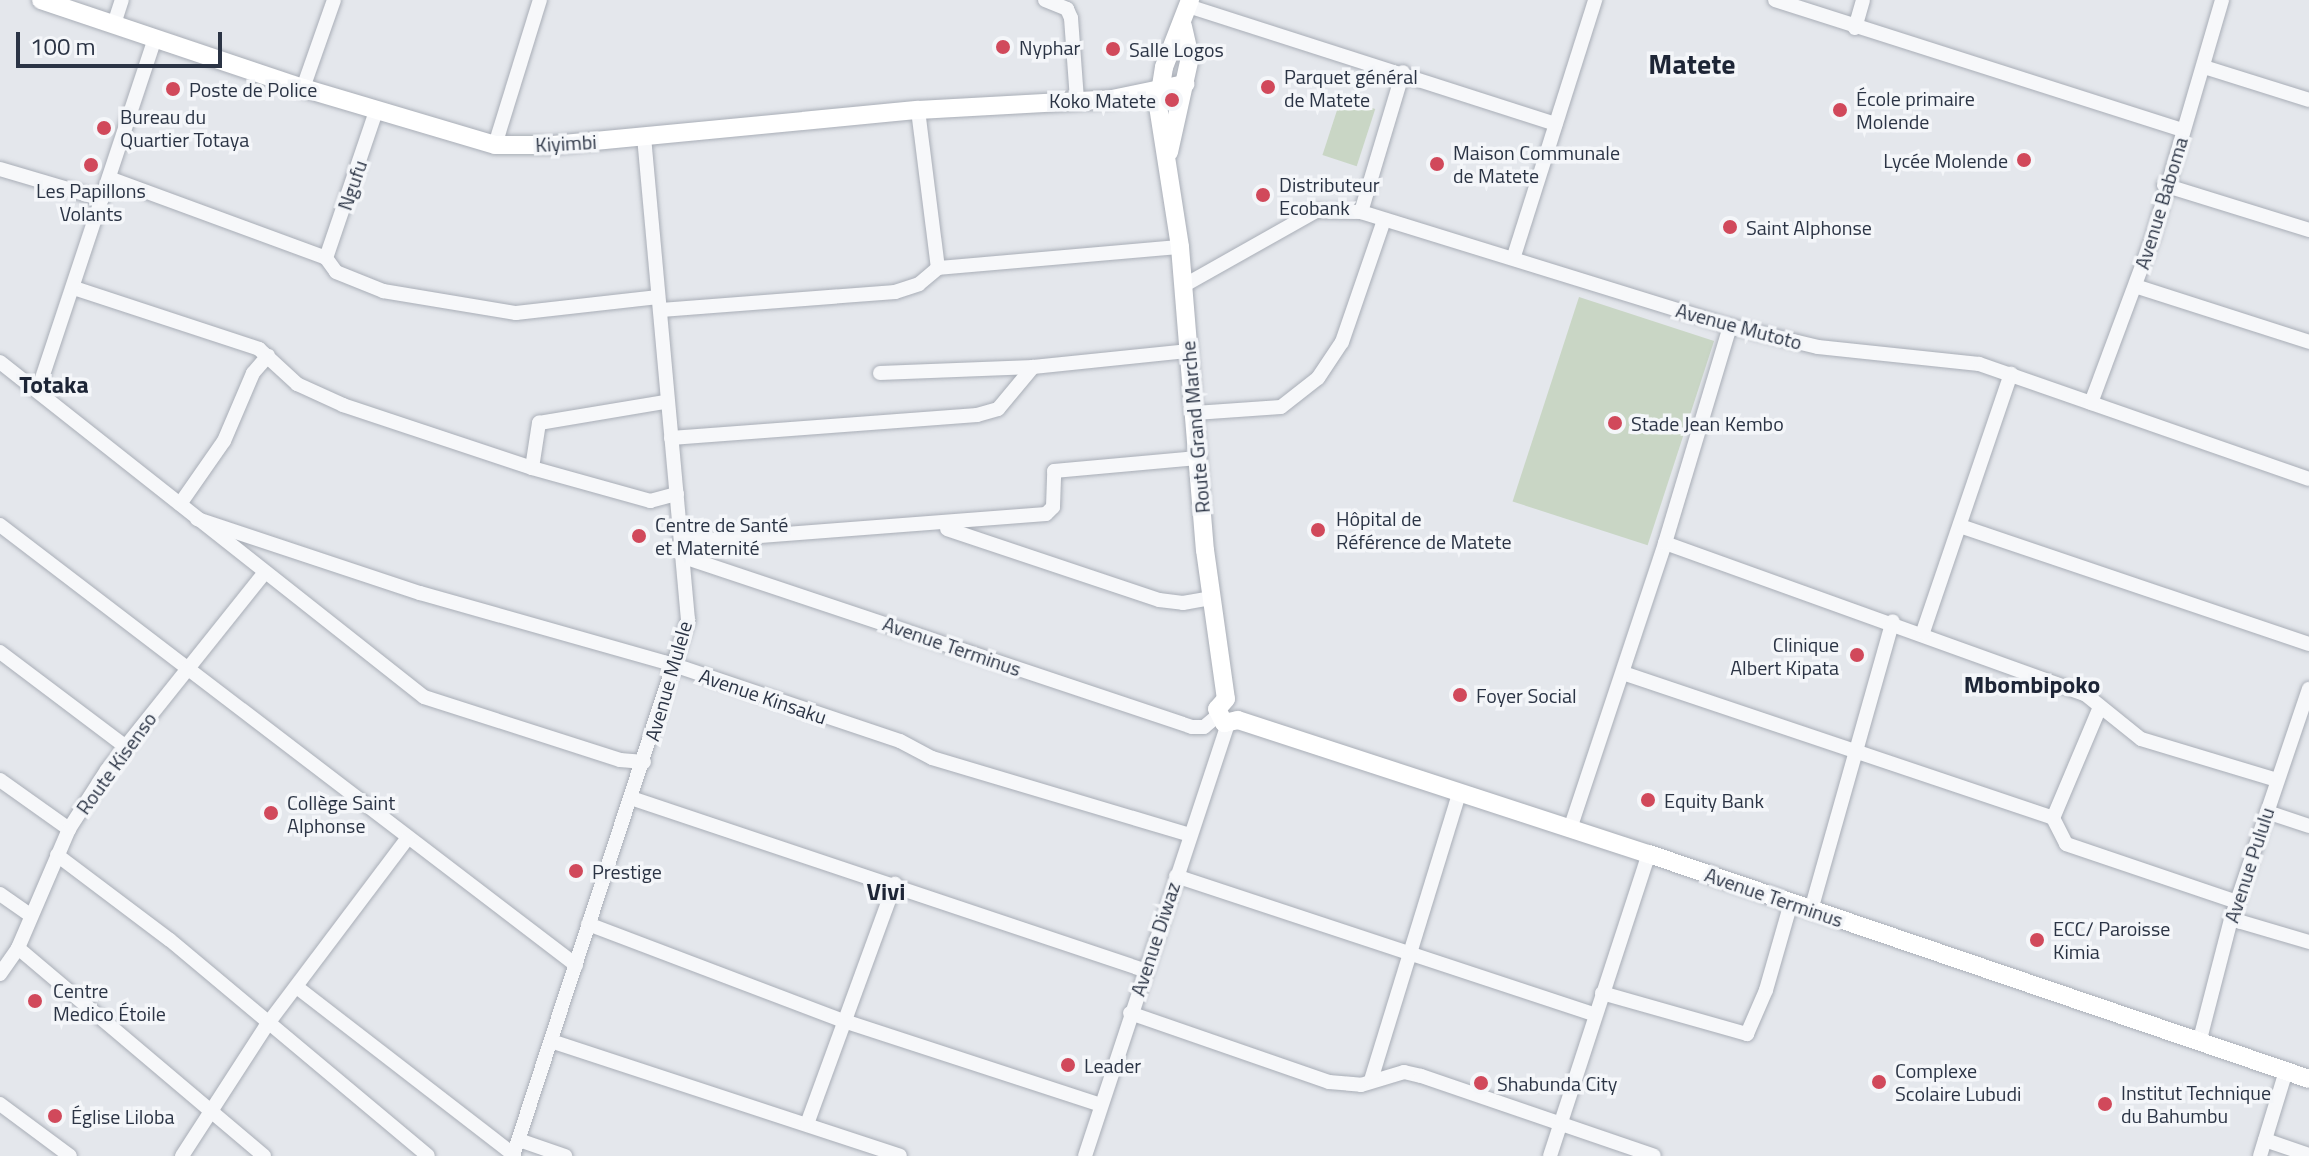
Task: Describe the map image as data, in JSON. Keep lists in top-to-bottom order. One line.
{"streets":{"street":["Kiyimbi","Ngufu","Avenue Baboma","Avenue Mutoto","Route Grand Marche","Avenue Terminus","Avenue Mulele","Avenue Kinsaku","Route Kisenso","Avenue Pululu","Avenue Diwaz"]},"crossings":[["Kiyimbi","Ngufu"],["Kiyimbi","Route Grand Marche"],["Kiyimbi","Avenue Mulele"],["Avenue Baboma","Avenue Mutoto"],["Avenue Mutoto","Route Grand Marche"],["Route Grand Marche","Avenue Terminus"],["Route Grand Marche","Avenue Diwaz"],["Avenue Terminus","Avenue Mulele"],["Avenue Terminus","Avenue Pululu"],["Avenue Terminus","Avenue Diwaz"],["Avenue Mulele","Avenue Kinsaku"],["Avenue Kinsaku","Avenue Diwaz"]],"districts":["Matete","Totaka","Mbombipoko","Vivi"],"places":["Nyphar","Salle Logos","Parquet général de Matete","Poste de Police","Koko Matete","École primaire Molende","Bureau du Quartier Totaya","Lycée Molende","Maison Communale de Matete","Les Papillons Volants","Distributeur Ecobank","Saint Alphonse","Stade Jean Kembo","Hôpital de Référence de Matete","Centre de Santé et Maternité","Clinique Albert Kipata","Foyer Social","Equity Bank","Collège Saint Alphonse","Prestige","ECC/ Paroisse Kimia","Centre Medico Étoile","Leader","Complexe Scolaire Lubudi","Shabunda City","Institut Technique du Bahumbu","Église Liloba"],"scale_bar":"100 m"}
